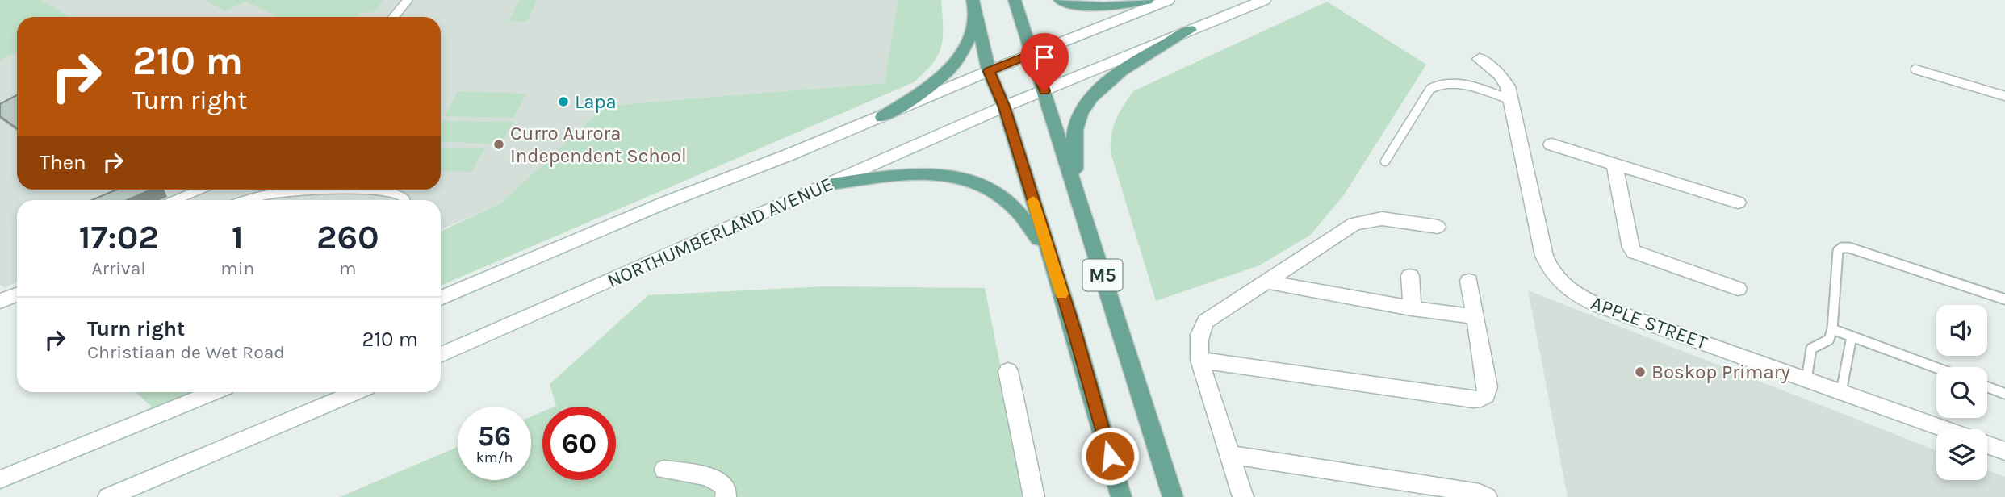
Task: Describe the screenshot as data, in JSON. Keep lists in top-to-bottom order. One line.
{"streets":{"main road":["M5"],"street":["NORTHUMBERLAND AVENUE","APPLE STREET"]},"crossings":[["NORTHUMBERLAND AVENUE","M5"]],"places":["Lapa","Curro Aurora Independent School","Boskop Primary"],"page":{"turn":["210 m","Turn right"],"then":"Then","eta":["17:02","Arrival","1","min","260","m"],"list":[{"name":"Turn right","note":"Christiaan de Wet Road","value":"210 m"}],"speed":"56 km/h","limit":"60"}}
